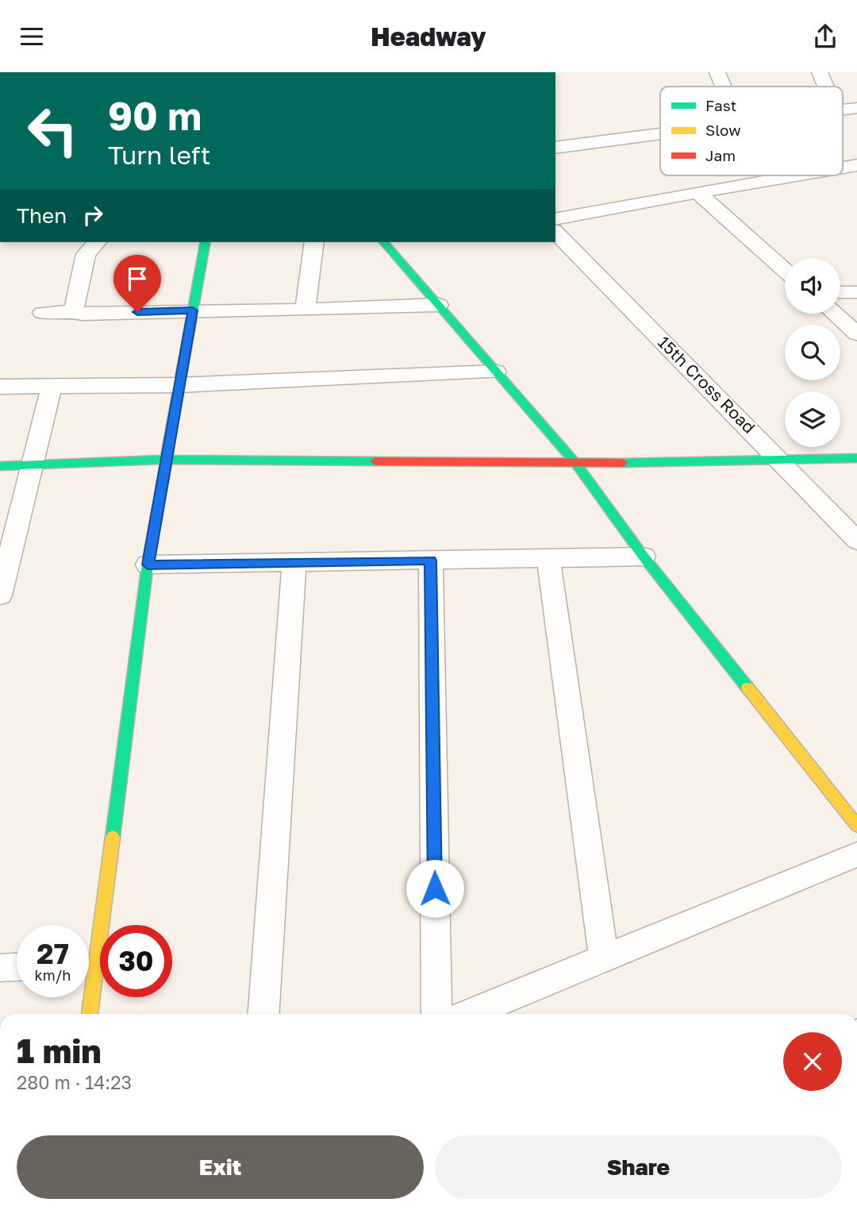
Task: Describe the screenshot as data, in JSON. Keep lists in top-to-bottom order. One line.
{"streets":{"street":["15th Cross Road"]},"legend":["Fast","Slow","Jam"],"page":{"header":"Headway","turn":["90 m","Turn left"],"then":"Then","speed":"27 km/h","limit":"30","heading":["1 min","280 m · 14:23"],"buttons":["Exit","Share"]}}
